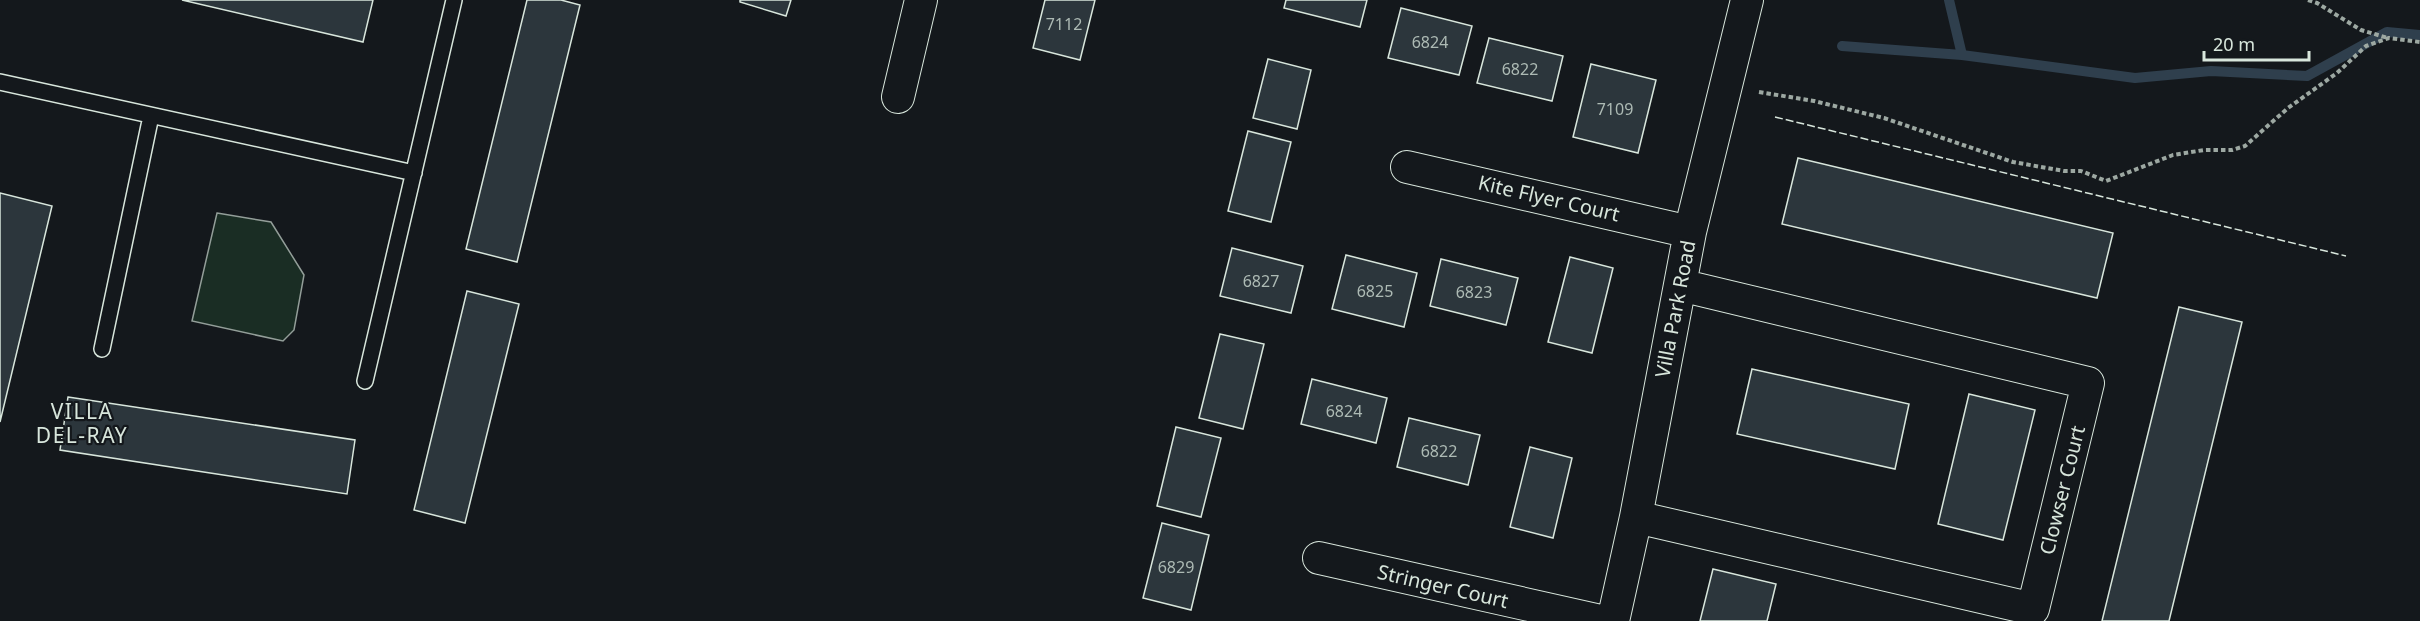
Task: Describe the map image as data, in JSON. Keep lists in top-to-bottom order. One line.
{"streets":{"street":["Kite Flyer Court","Villa Park Road","Clowser Court","Stringer Court"]},"crossings":[["Kite Flyer Court","Villa Park Road"],["Villa Park Road","Clowser Court"]],"districts":["VILLA DEL-RAY"],"house_numbers":["7112","6824","6822","7109","6827","6825","6823","6824","6822","6829"],"scale_bar":"20 m"}
